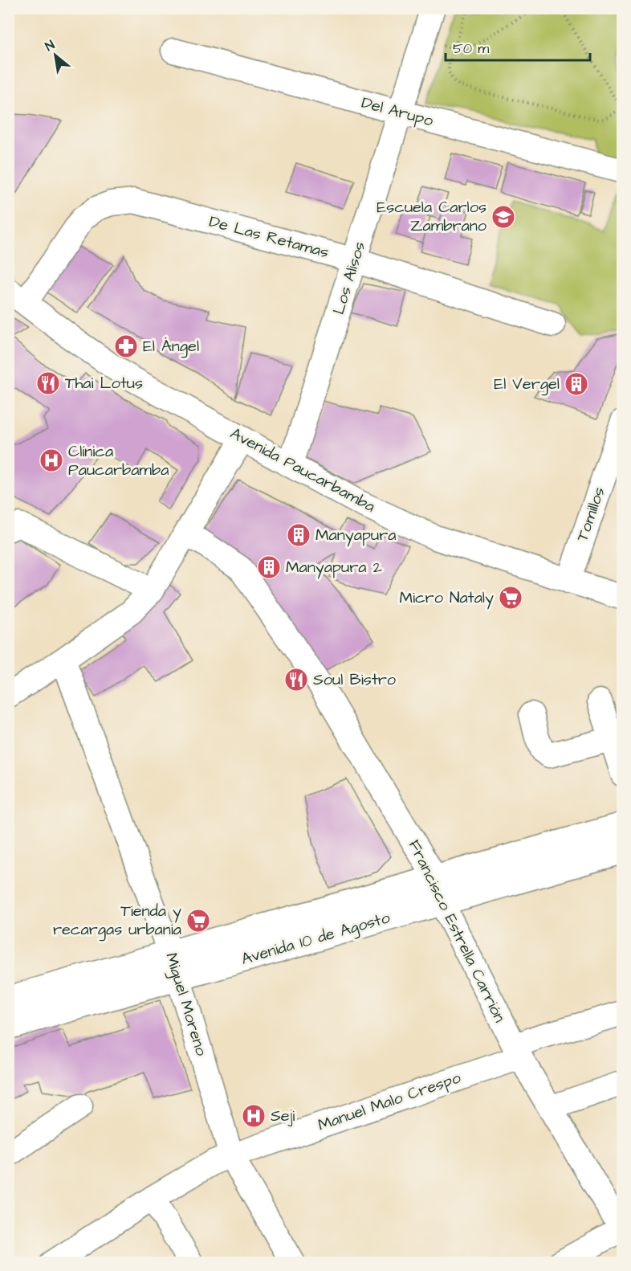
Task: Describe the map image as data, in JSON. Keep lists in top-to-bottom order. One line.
{"streets":{"main road":["Avenida 10 de Agosto"],"street":["Del Arupo","De Las Retamas","Los Alisos","Avenida Paucarbamba","Tomillos","Francisco Estrella Carrión","Miguel Moreno","Manuel Malo Crespo"]},"crossings":[["Del Arupo","Los Alisos"],["De Las Retamas","Los Alisos"],["De Las Retamas","Avenida Paucarbamba"],["Los Alisos","Avenida Paucarbamba"],["Avenida Paucarbamba","Tomillos"],["Francisco Estrella Carrión","Avenida 10 de Agosto"],["Francisco Estrella Carrión","Manuel Malo Crespo"],["Avenida 10 de Agosto","Miguel Moreno"],["Miguel Moreno","Manuel Malo Crespo"]],"places":{"school or university":["Escuela Carlos Zambrano"],"pharmacy":["El Ángel"],"restaurant":["Thai Lotus","Soul Bistro"],"building":["El Vergel","Manyapura","Manyapura 2"],"hospital":["Clínica Paucarbamba","Seji"],"supermarket":["Micro Nataly","Tienda y recargas urbania"]},"scale_bar":"50 m","north":"top left"}
